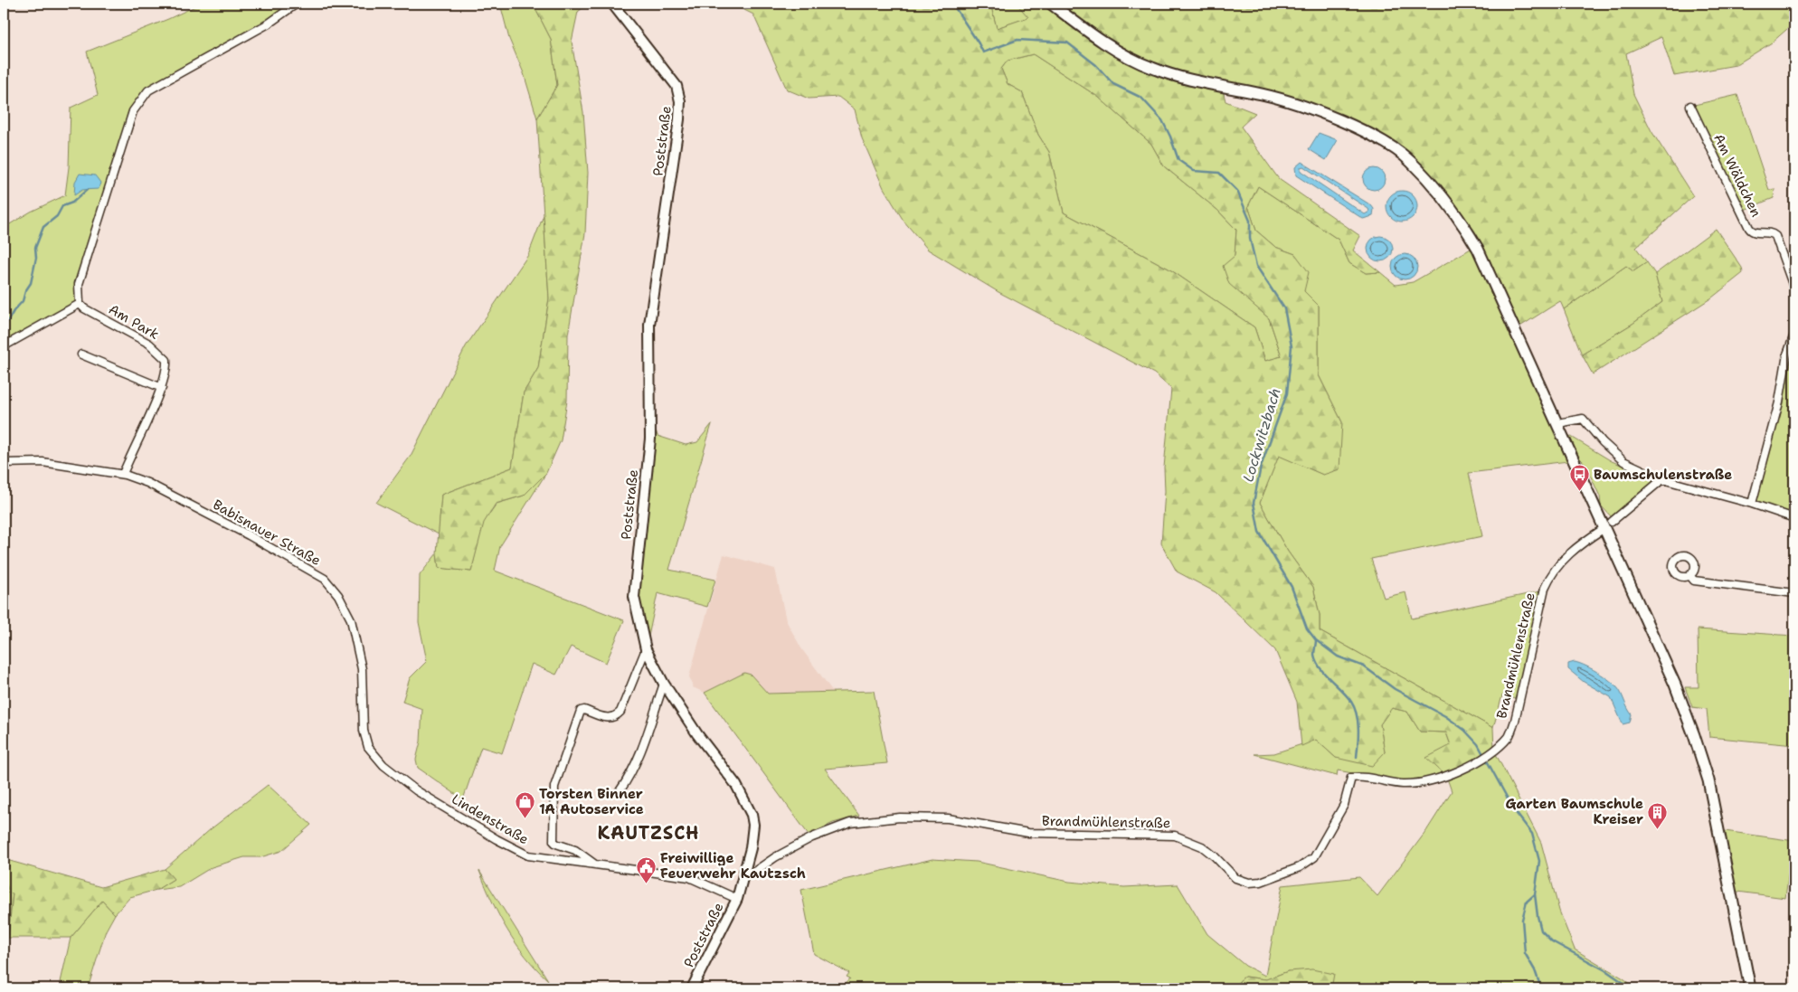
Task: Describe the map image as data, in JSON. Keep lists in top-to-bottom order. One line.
{"streets":{"street":["Poststraße","Am Wäldchen","Am Park","Babisnauer Straße","Brandmühlenstraße","Lindenstraße"]},"crossings":[["Poststraße","Brandmühlenstraße"],["Poststraße","Lindenstraße"],["Am Park","Babisnauer Straße"],["Babisnauer Straße","Lindenstraße"]],"districts":["KAUTZSCH"],"water":["Lockwitzbach"],"places":{"bus stop":["Baumschulenstraße"],"shop":["Torsten Binner 1A Autoservice"],"building":["Garten Baumschule Kreiser"],"public building":["Freiwillige Feuerwehr Kautzsch"]}}
